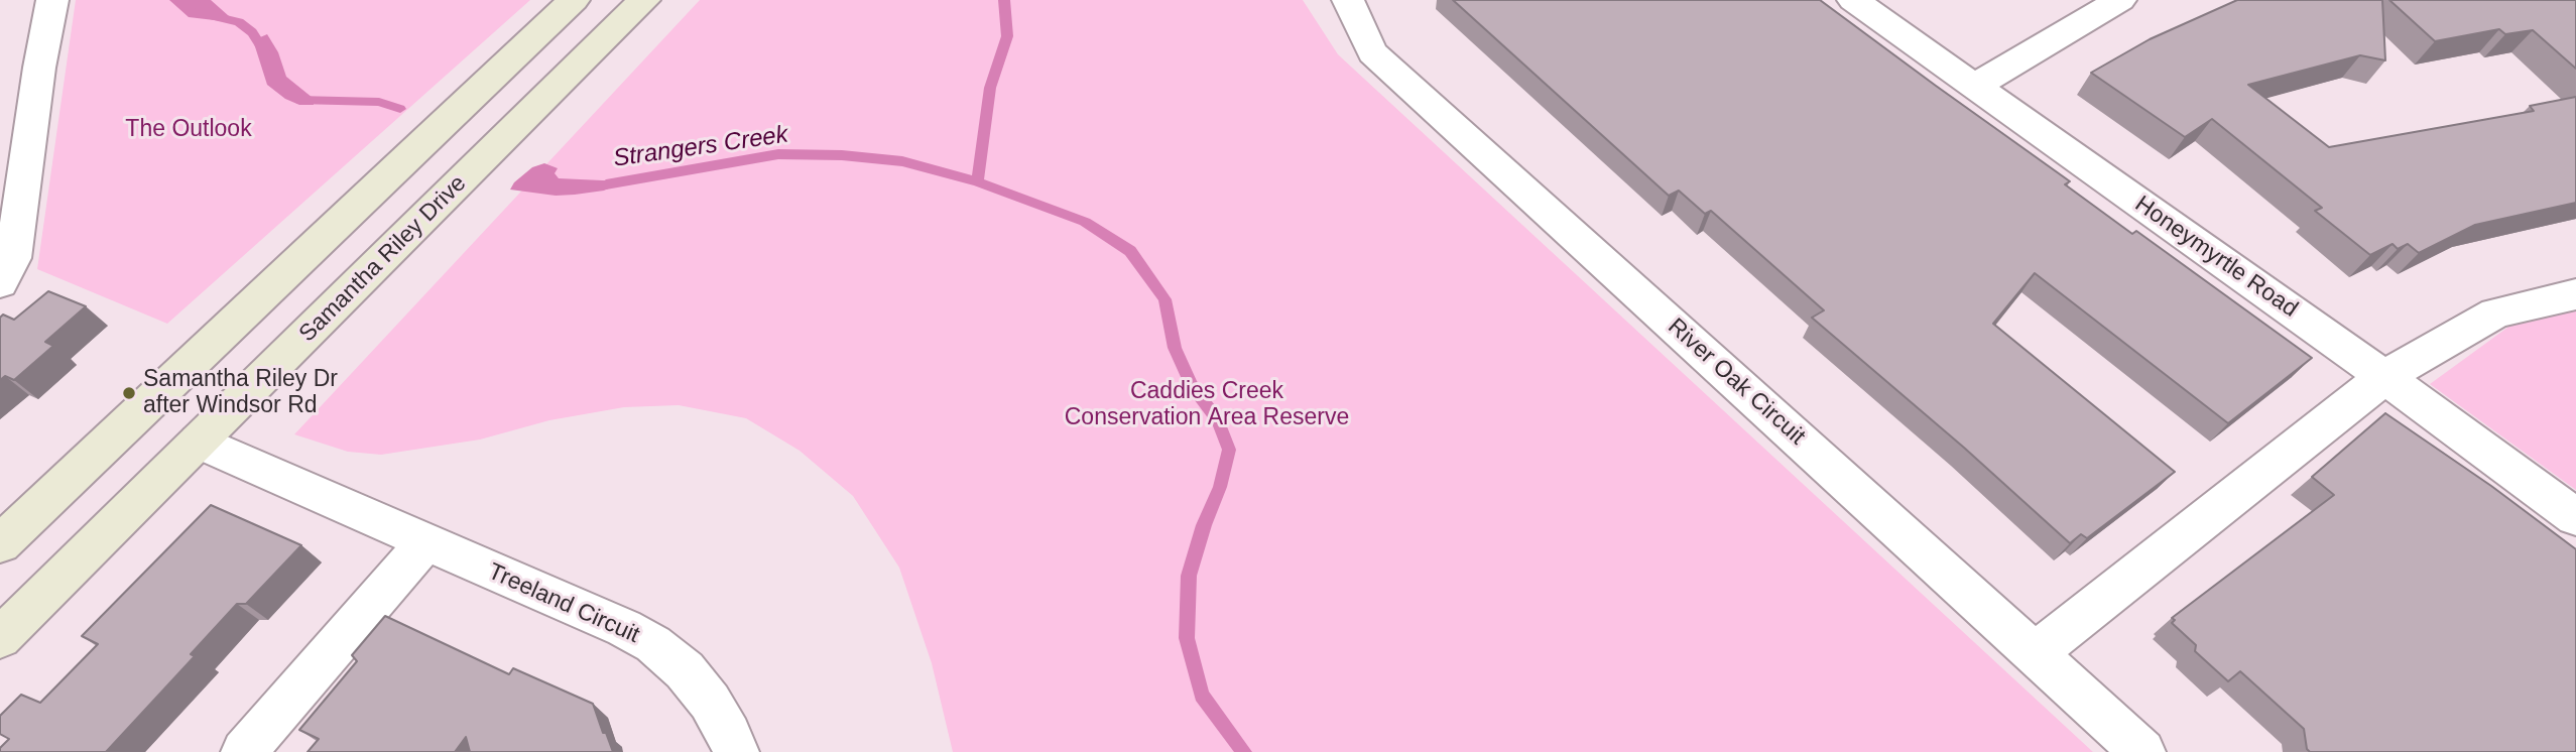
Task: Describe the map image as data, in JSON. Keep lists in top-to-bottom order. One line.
{"streets":{"main road":["Samantha Riley Drive"],"street":["Honeymyrtle Road","River Oak Circuit","Treeland Circuit"]},"crossings":[["Samantha Riley Drive","Treeland Circuit"]],"water":["Strangers Creek"],"parks":["The Outlook","Caddies Creek Conservation Area Reserve"],"places":["Samantha Riley Dr after Windsor Rd"]}
